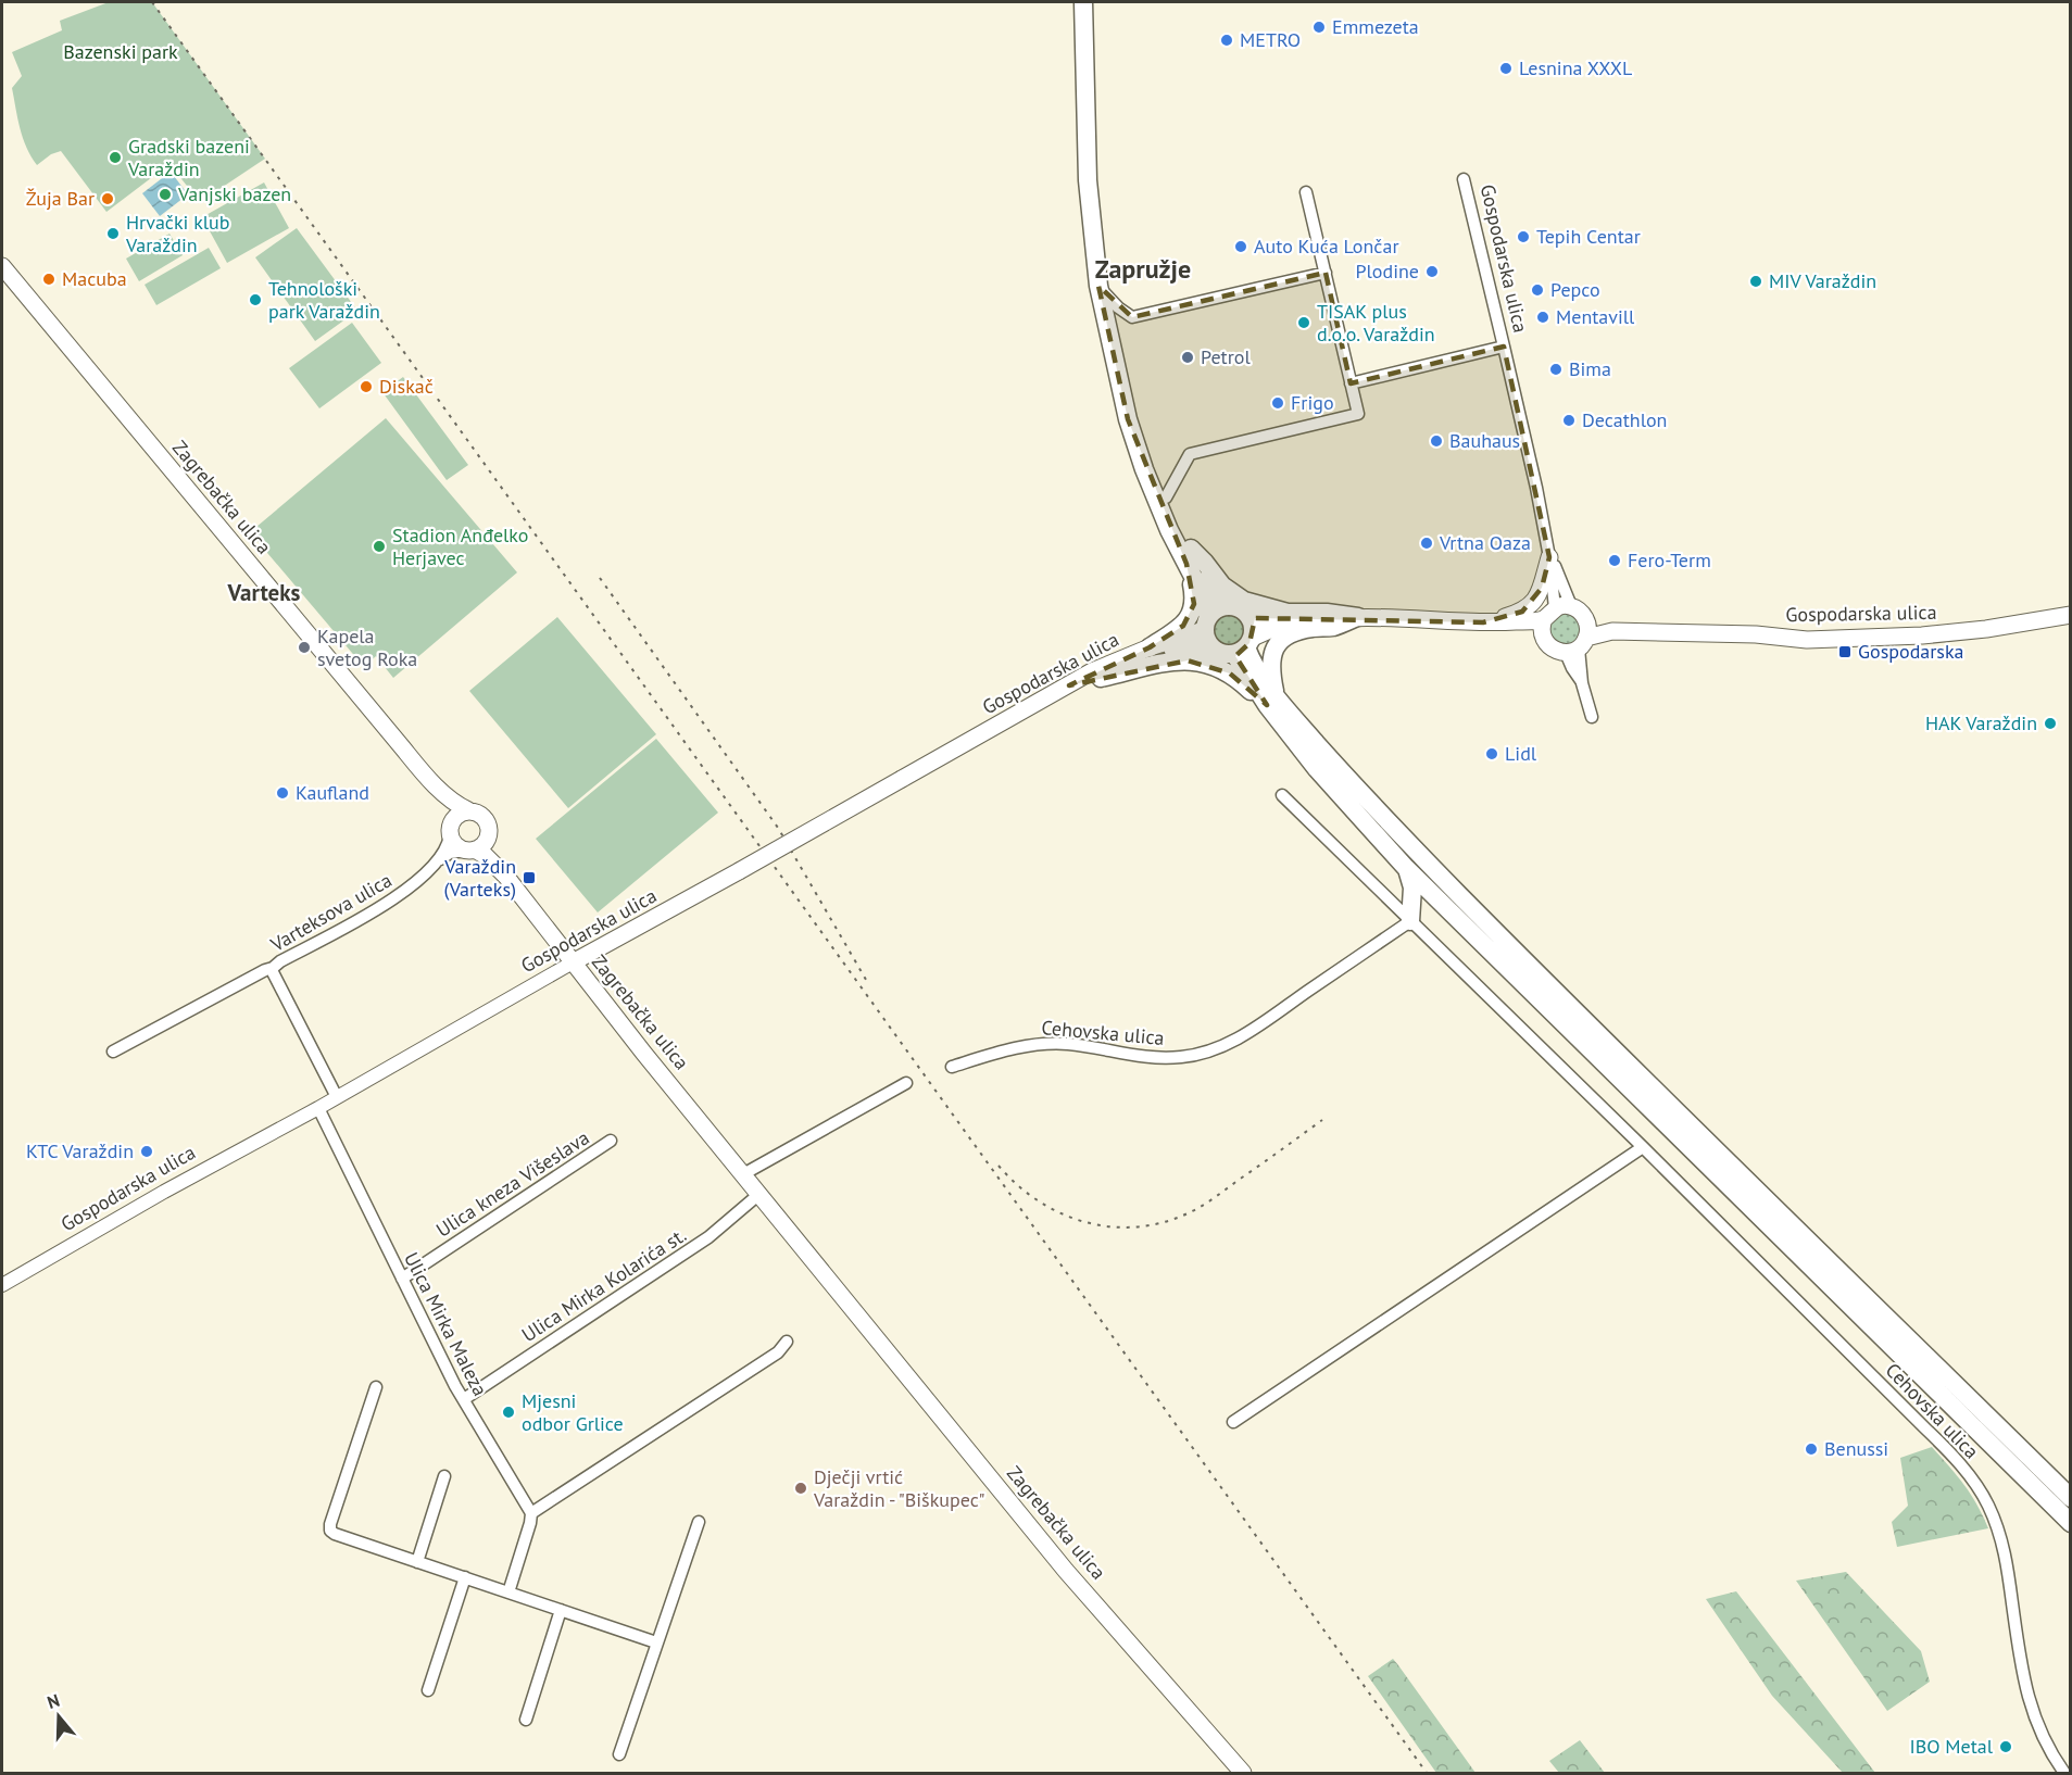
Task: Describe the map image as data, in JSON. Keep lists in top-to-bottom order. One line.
{"streets":{"main road":["Gospodarska ulica","Zagrebačka ulica"],"street":["Varteksova ulica","Cehovska ulica","Ulica kneza Višeslava","Ulica Mirka Kolarića st.","Ulica Mirka Maleza"]},"crossings":[["Gospodarska ulica","Zagrebačka ulica"],["Gospodarska ulica","Varteksova ulica"],["Gospodarska ulica","Ulica Mirka Maleza"],["Zagrebačka ulica","Varteksova ulica"],["Zagrebačka ulica","Ulica Mirka Kolarića st."],["Ulica kneza Višeslava","Ulica Mirka Maleza"],["Ulica Mirka Kolarića st.","Ulica Mirka Maleza"]],"districts":["Zapružje","Varteks"],"parks":["Bazenski park"],"places":{"other":["Emmezeta","METRO","Lesnina XXXL","Gradski bazeni Varaždin","Vanjski bazen","Žuja Bar","Hrvački klub Varaždin","Tepih Centar","Auto Kuća Lončar","Plodine","Macuba","MIV Varaždin","Pepco","Tehnološki park Varaždin","Mentavill","TISAK plus d.o.o. Varaždin","Petrol","Bima","Diskač","Frigo","Decathlon","Bauhaus","Vrtna Oaza","Stadion Anđelko Herjavec","Fero-Term","Kapela svetog Roka","HAK Varaždin","Lidl","Kaufland","KTC Varaždin","Mjesni odbor Grlice","Benussi","Dječji vrtić Varaždin - \"Biškupec\"","IBO Metal"],"transit":["Gospodarska","Varaždin (Varteks)"]},"north":"top"}
